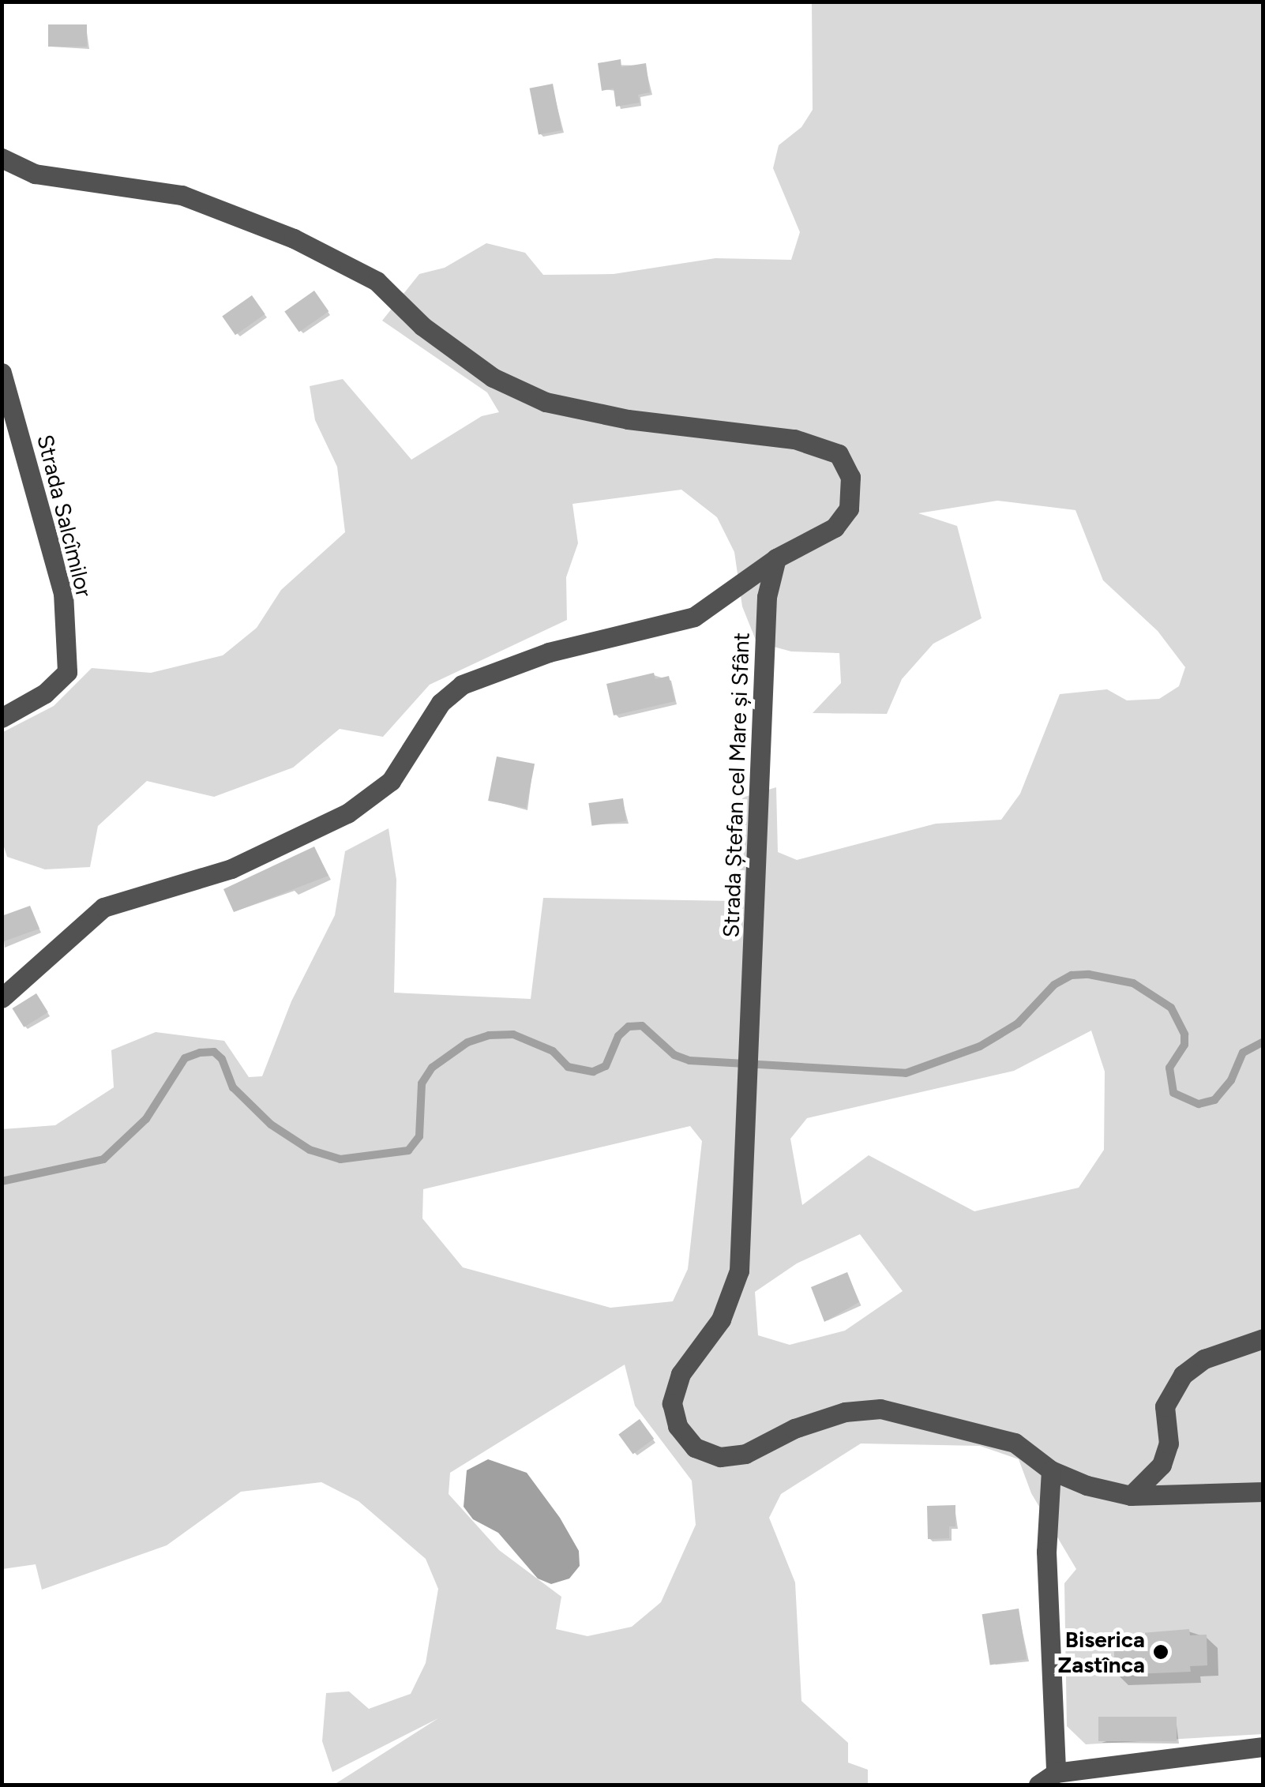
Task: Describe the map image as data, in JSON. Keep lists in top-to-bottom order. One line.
{"streets":{"street":["Strada Salcîmilor","Strada Ștefan cel Mare și Sfânt"]},"places":["Biserica Zastînca"]}
